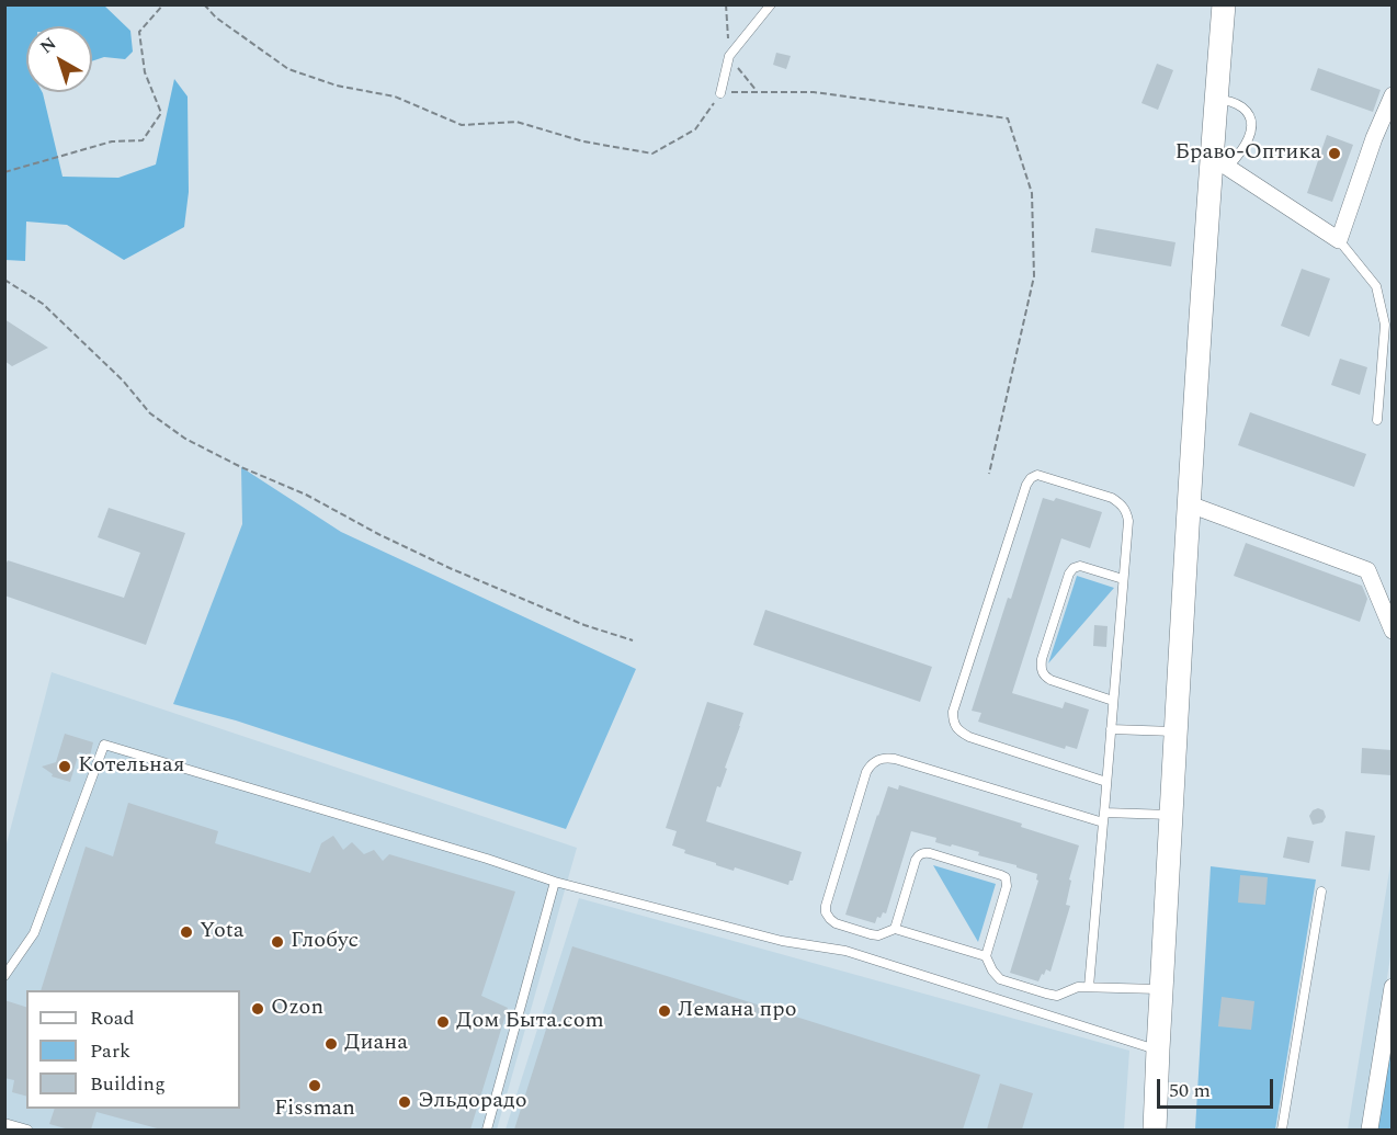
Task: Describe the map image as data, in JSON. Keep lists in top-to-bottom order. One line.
{"places":["Браво-Оптика","Котельная","Yota","Глобус","Ozon","Лемана про","Дом Быта.com","Диана","Fissman","Эльдорадо"],"legend":["Road","Park","Building"],"scale_bar":"50 m","north":"top left"}
